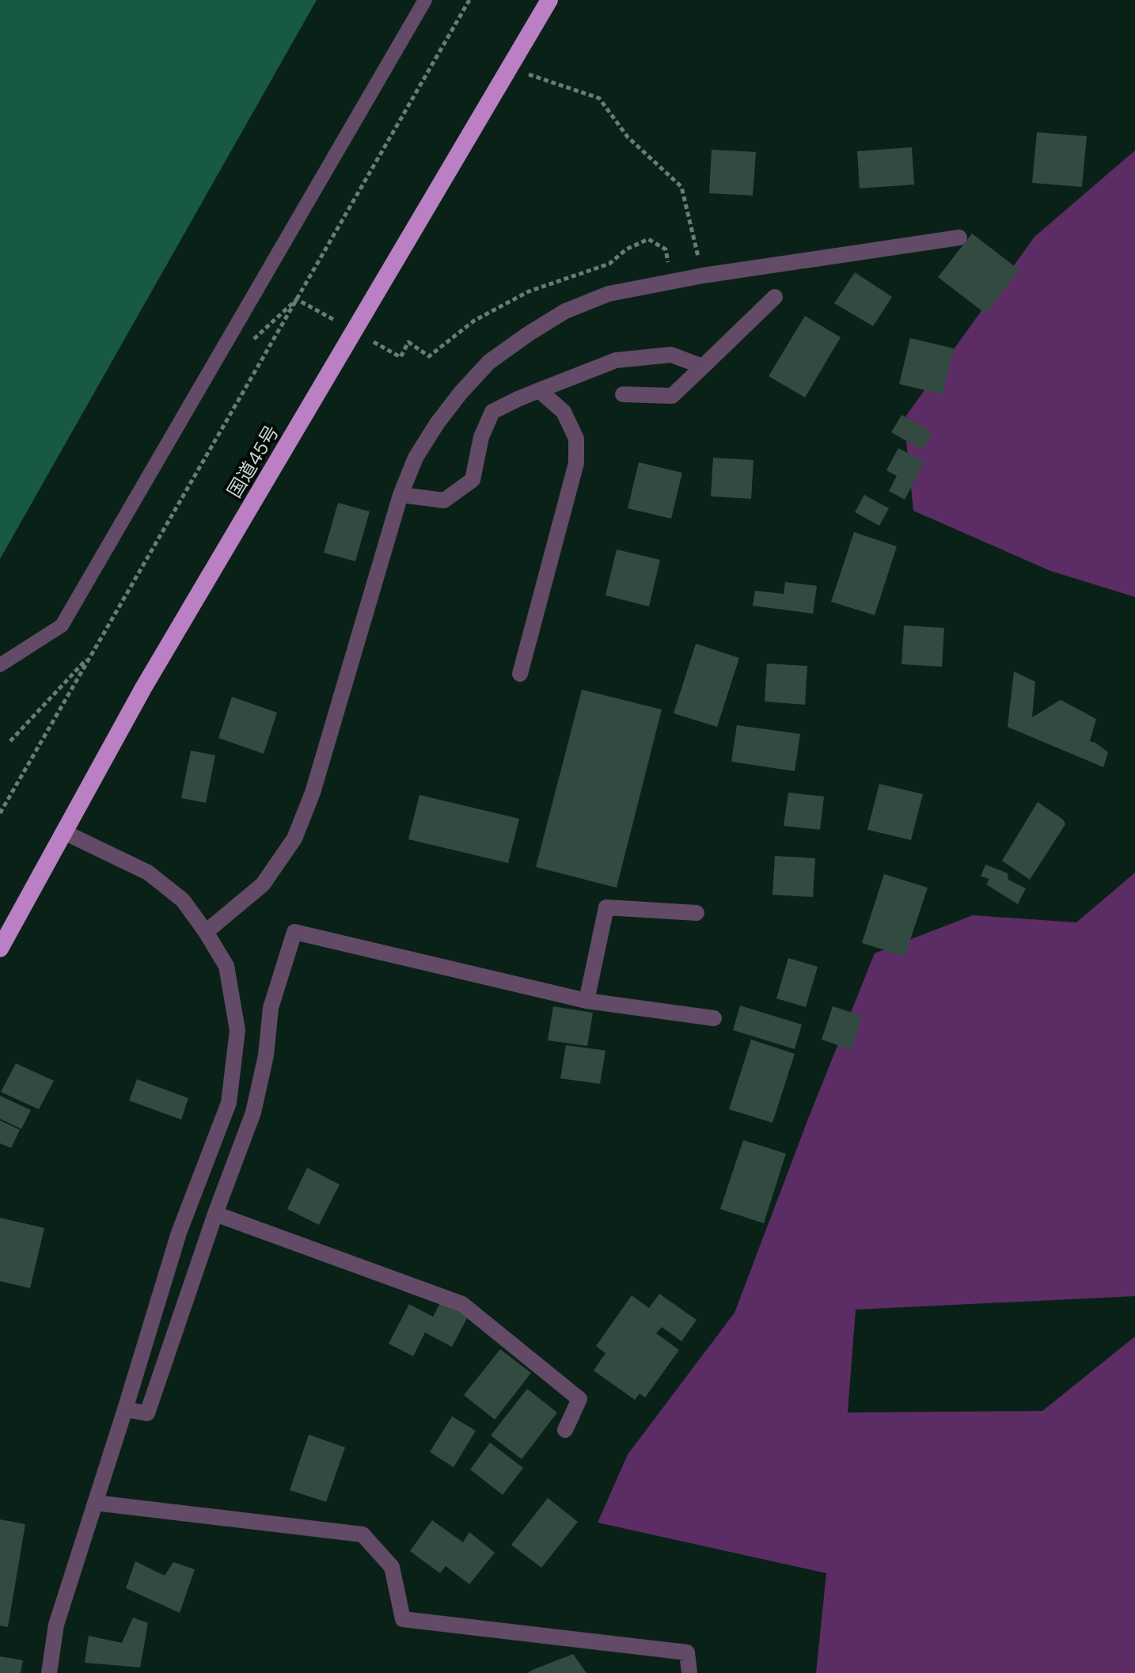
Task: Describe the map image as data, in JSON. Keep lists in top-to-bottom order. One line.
{"streets":{"highway":["国道45号"]}}
